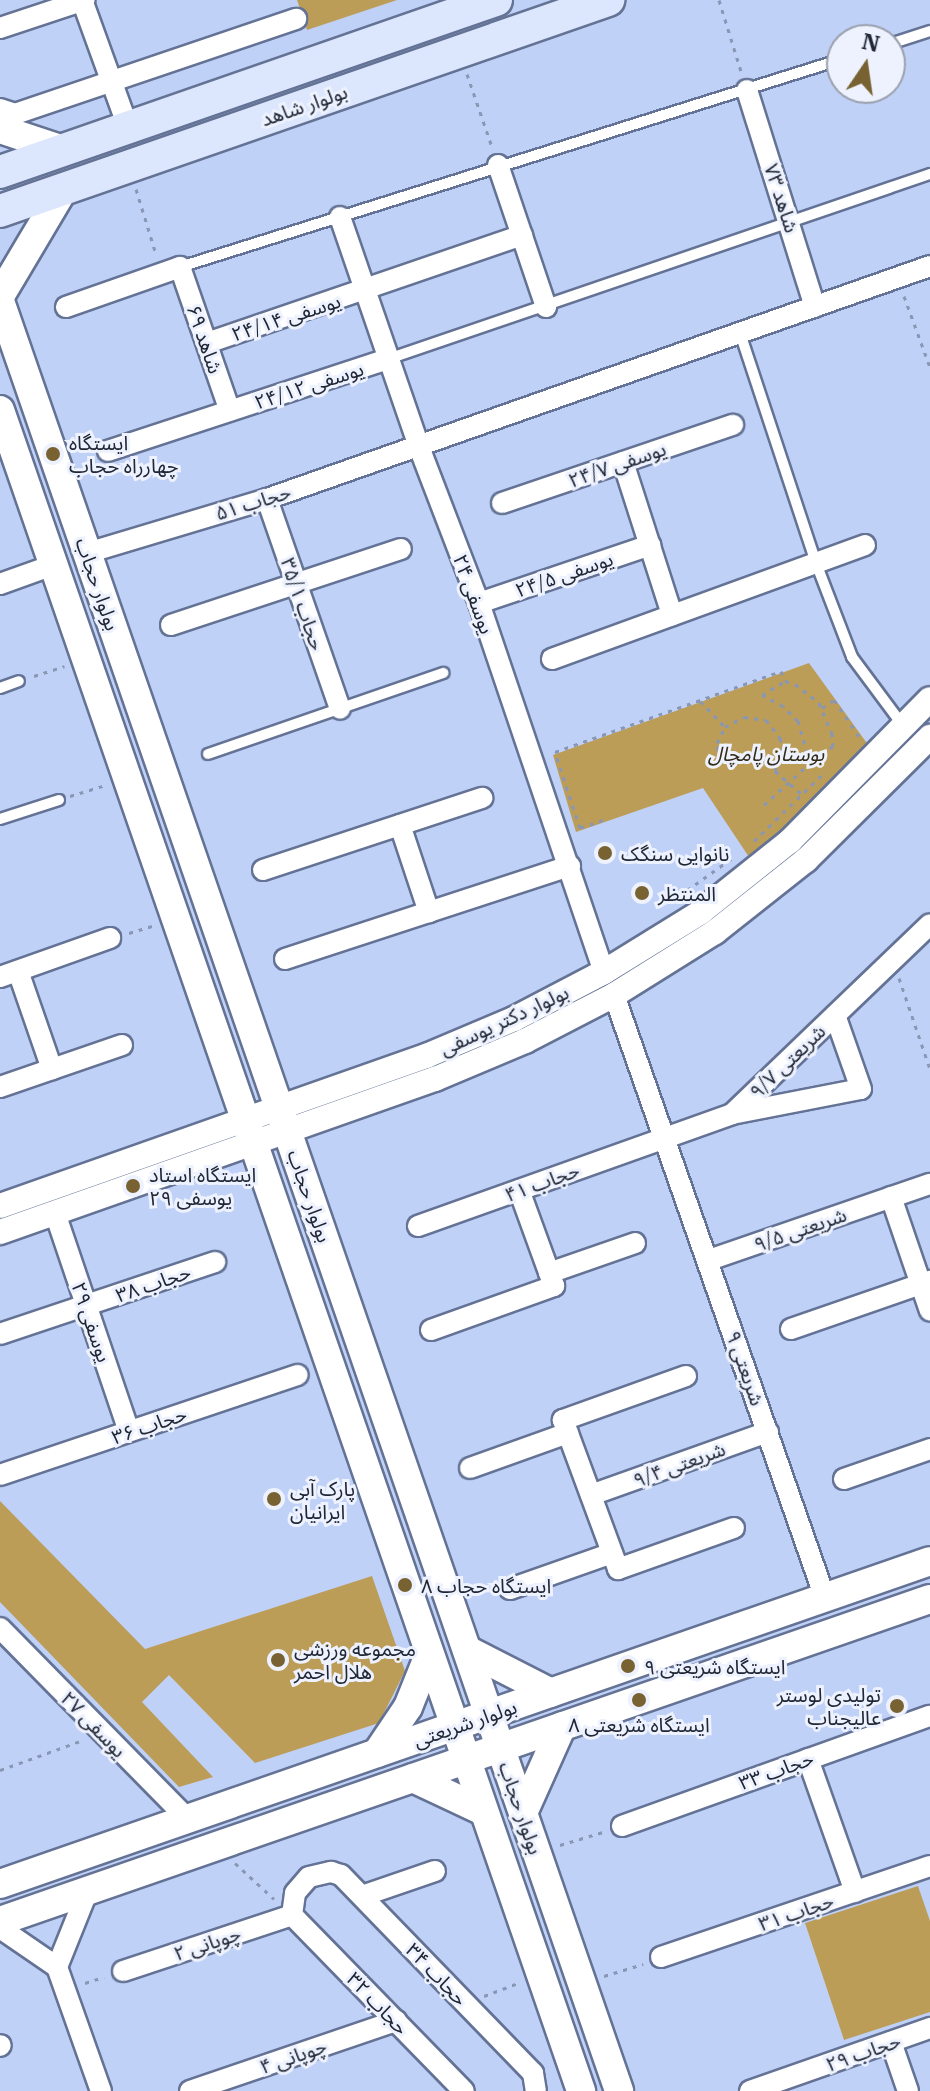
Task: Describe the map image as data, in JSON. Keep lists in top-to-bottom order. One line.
{"streets":{"main road":["بولوار شاهد","بولوار حجاب","بولوار شریعتی"],"street":["شاهد ۷۳","یوسفی ۲۴/۱۴","شاهد ۶۹","یوسفی ۲۴/۱۲","یوسفی ۲۴/۷","حجاب ۵۱","یوسفی ۲۴/۵","یوسفی ۲۴","حجاب ۳۵/۱","بولوار دکتر یوسفی","شریعتی ۹/۷","حجاب ۴۱","شریعتی ۹/۵","حجاب ۳۸","یوسفی ۲۹","شریعتی ۹","حجاب ۳۶","شریعتی ۹/۴","یوسفی ۲۷","حجاب ۳۳","حجاب ۳۱","چوپانی ۲","حجاب ۳۴","حجاب ۳۲","حجاب ۲۹","چوپانی ۴"]},"crossings":[["شاهد ۷۳","حجاب ۵۱"],["یوسفی ۲۴/۱۴","شاهد ۶۹"],["یوسفی ۲۴/۱۴","یوسفی ۲۴"],["شاهد ۶۹","یوسفی ۲۴/۱۲"],["یوسفی ۲۴/۱۲","یوسفی ۲۴"],["حجاب ۵۱","بولوار حجاب"],["حجاب ۵۱","یوسفی ۲۴"],["حجاب ۵۱","حجاب ۳۵/۱"],["یوسفی ۲۴/۵","یوسفی ۲۴"],["بولوار حجاب","بولوار دکتر یوسفی"],["بولوار حجاب","بولوار شریعتی"],["یوسفی ۲۴","بولوار دکتر یوسفی"],["بولوار دکتر یوسفی","یوسفی ۲۹"],["بولوار دکتر یوسفی","شریعتی ۹"],["شریعتی ۹/۷","حجاب ۴۱"],["شریعتی ۹/۷","شریعتی ۹"],["حجاب ۴۱","شریعتی ۹"],["شریعتی ۹/۵","شریعتی ۹"],["حجاب ۳۸","یوسفی ۲۹"],["یوسفی ۲۹","حجاب ۳۶"],["شریعتی ۹","شریعتی ۹/۴"],["شریعتی ۹","بولوار شریعتی"],["بولوار شریعتی","یوسفی ۲۷"],["چوپانی ۲","حجاب ۳۴"],["چوپانی ۲","حجاب ۳۲"],["حجاب ۳۴","حجاب ۳۲"],["حجاب ۳۲","چوپانی ۴"]],"parks":["بوستان پامچال"],"places":["ایستگاه چهارراه حجاب","نانوایی سنگک","المنتظر","ایستگاه استاد یوسفی ۲۹","پارک آبی ایرانیان","ایستگاه حجاب ۸","مجموعه ورزشی هلال احمر","ایستگاه شریعتی ۹","ایستگاه شریعتی ۸","تولیدی لوستر عالیجناب"],"north":"top"}
